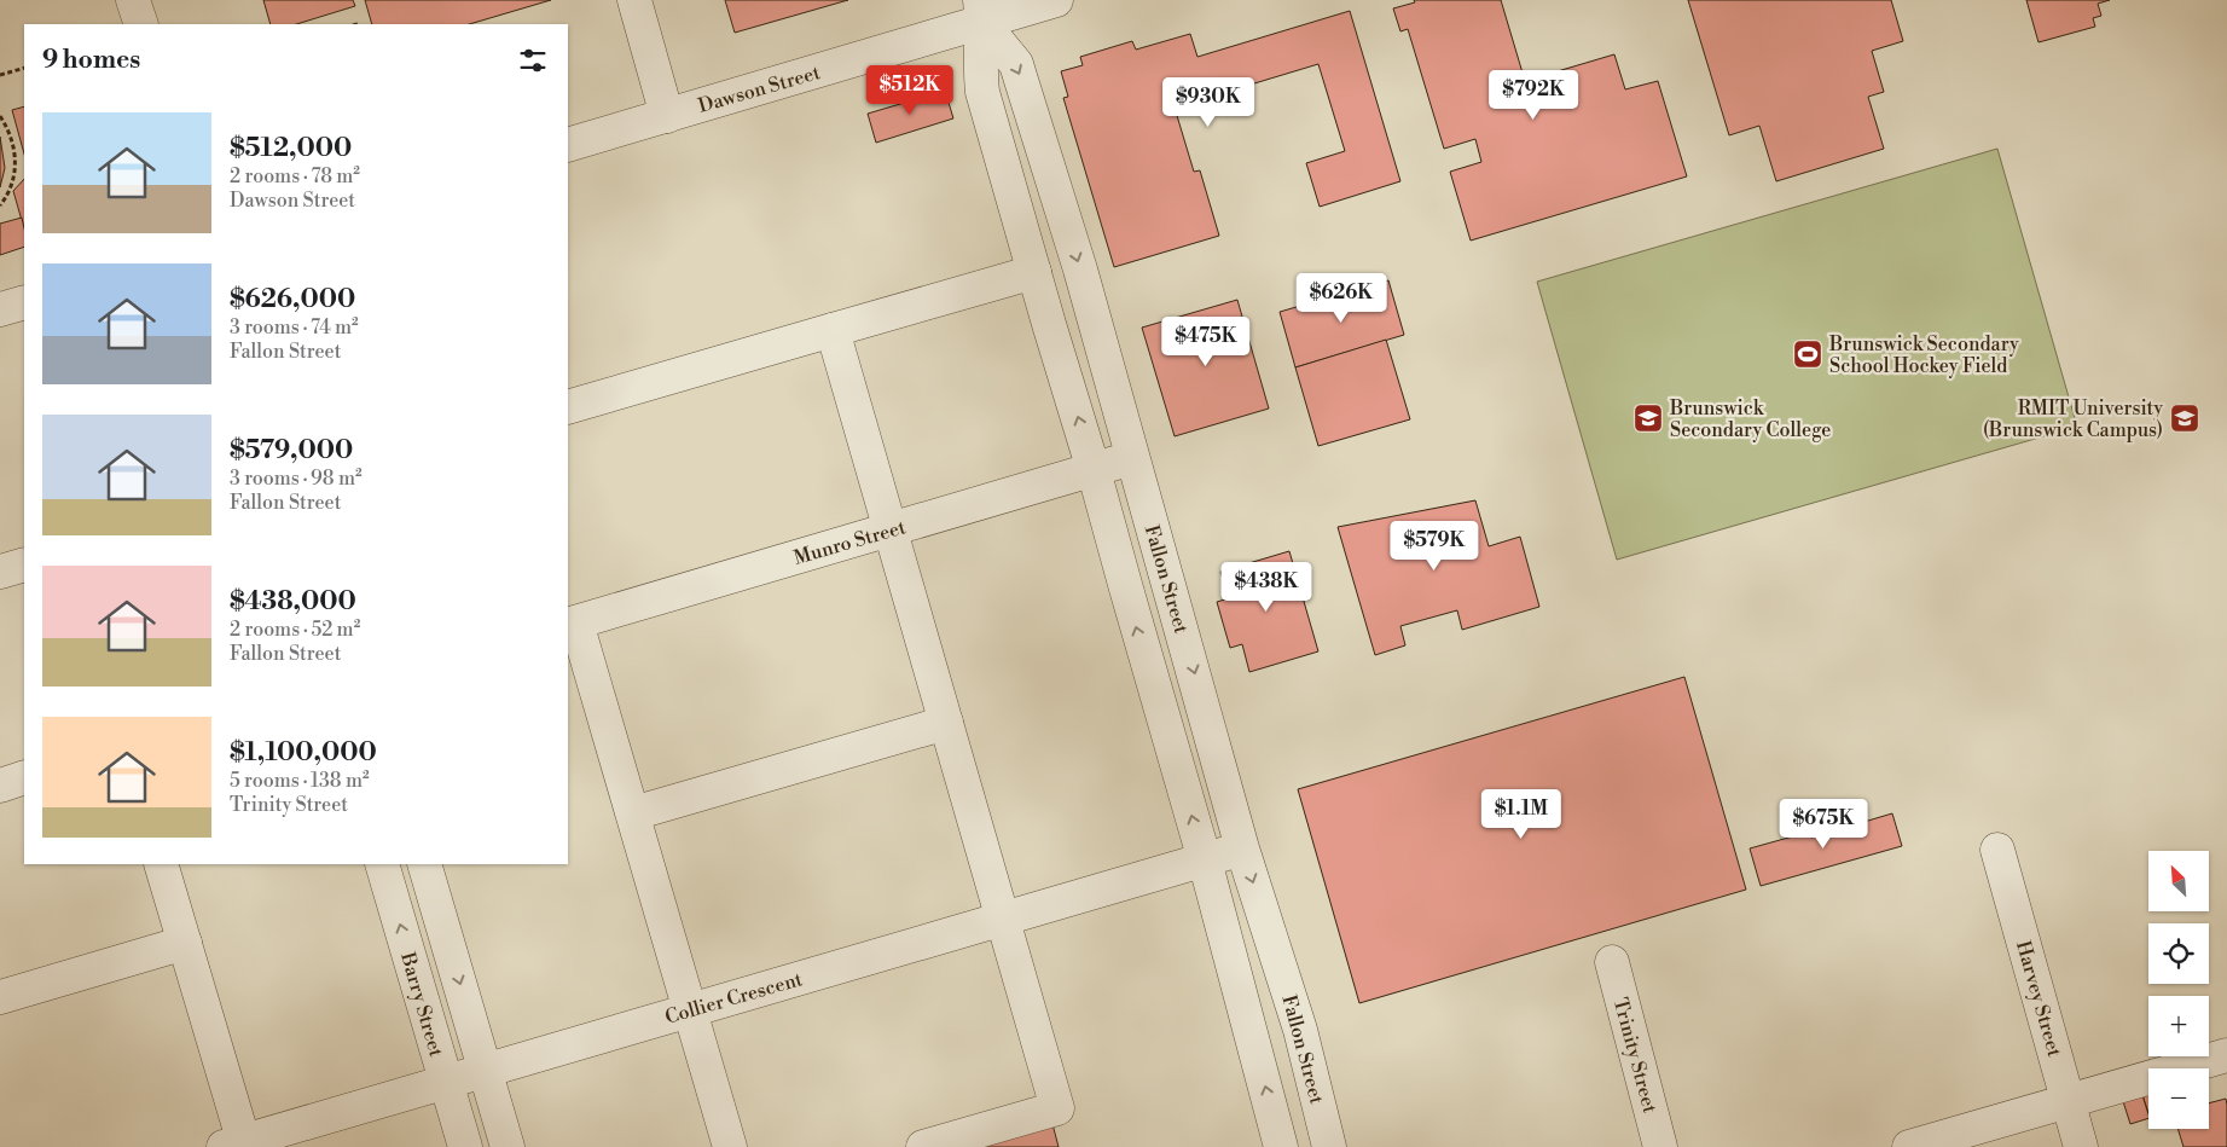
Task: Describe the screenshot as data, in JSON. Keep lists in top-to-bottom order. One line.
{"streets":{"street":["Dawson Street","Munro Street","Fallon Street","Collier Crescent","Harvey Street","Barry Street","Trinity Street"]},"crossings":[["Dawson Street","Fallon Street"],["Munro Street","Fallon Street"],["Fallon Street","Collier Crescent"],["Collier Crescent","Barry Street"]],"places":{"sports":["Brunswick Secondary School Hockey Field"],"school or university":["Brunswick Secondary College","RMIT University (Brunswick Campus)"]},"north":"top left","page":{"heading":"9 homes","price":["$512K","$792K","$930K","$626K","$475K","$579K","$438K","$1.1M","$675K"],"list":[{"name":"$512,000","note":"2 rooms · 78 m² · Dawson Street"},{"name":"$626,000","note":"3 rooms · 74 m² · Fallon Street"},{"name":"$579,000","note":"3 rooms · 98 m² · Fallon Street"},{"name":"$438,000","note":"2 rooms · 52 m² · Fallon Street"},{"name":"$1,100,000","note":"5 rooms · 138 m² · Trinity Street"}],"map_buttons":["+","−"]}}
